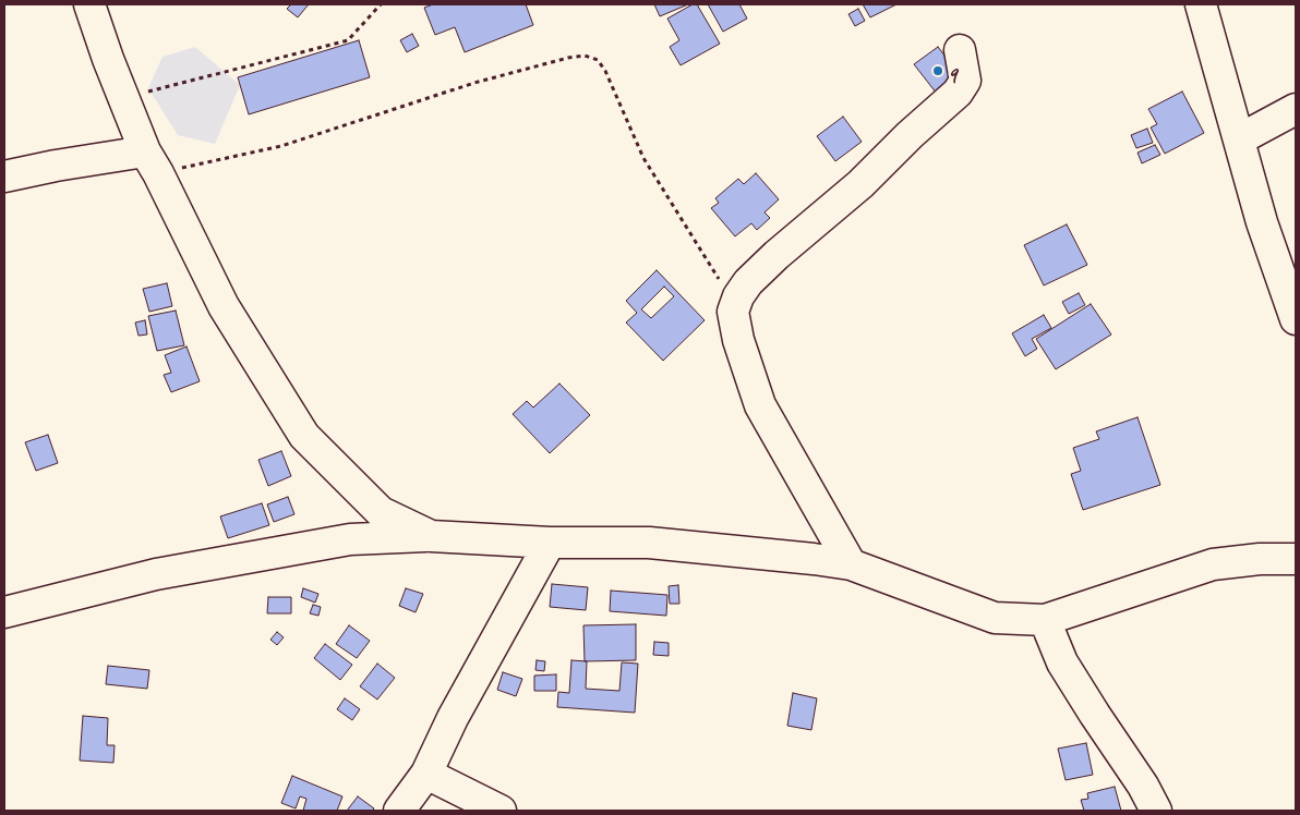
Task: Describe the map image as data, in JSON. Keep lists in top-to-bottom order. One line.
{"places":["q"]}
